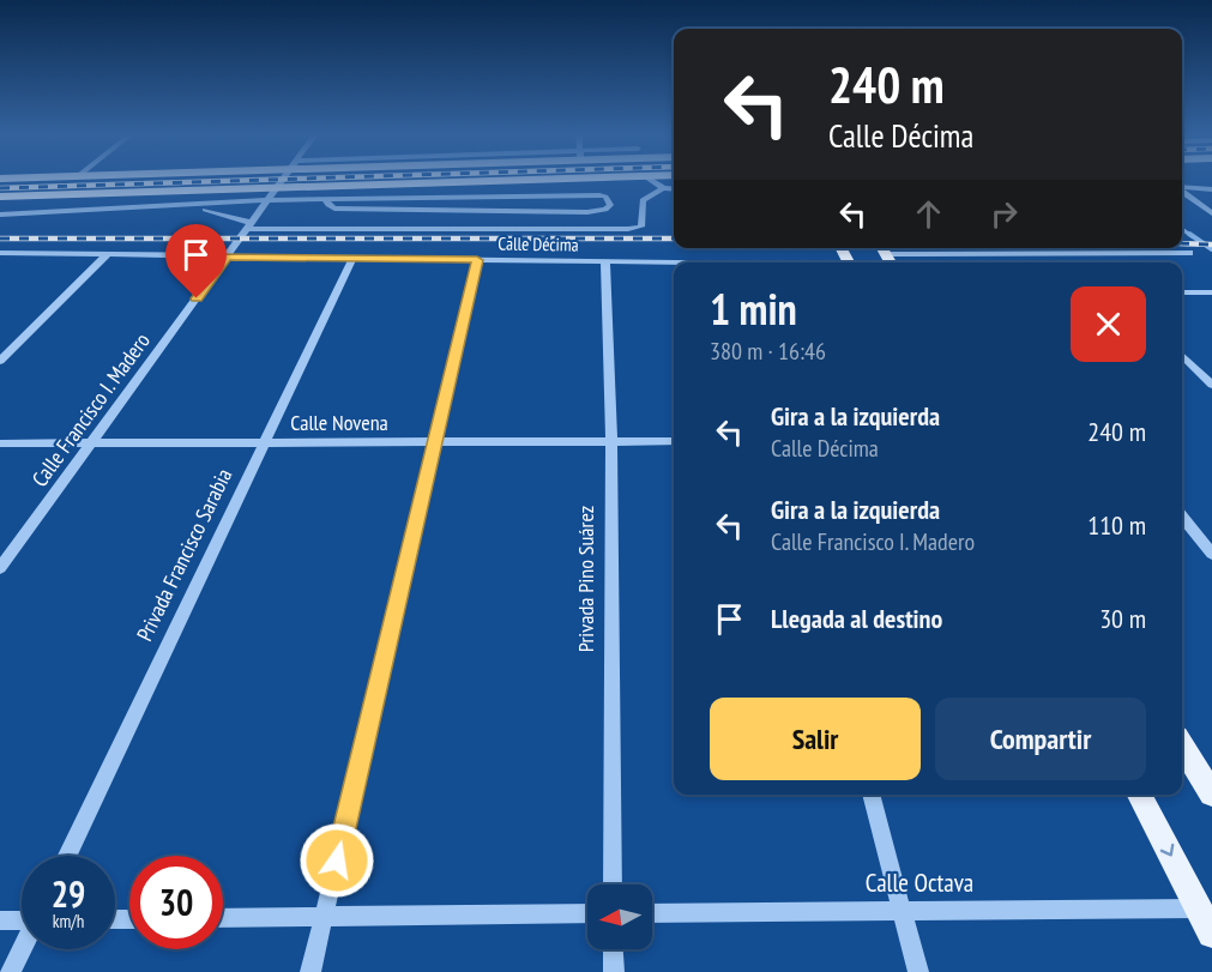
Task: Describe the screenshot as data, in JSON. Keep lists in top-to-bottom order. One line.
{"streets":{"street":["Calle Décima","Calle Francisco I. Madero","Calle Novena","Privada Francisco Sarabia","Privada Pino Suárez","Calle Octava"]},"crossings":[["Calle Décima","Calle Francisco I. Madero"],["Calle Décima","Privada Francisco Sarabia"],["Calle Décima","Privada Pino Suárez"],["Calle Francisco I. Madero","Calle Novena"],["Calle Novena","Privada Francisco Sarabia"],["Calle Novena","Privada Pino Suárez"]],"north":"left","page":{"turn":["240 m","Calle Décima"],"heading":["1 min","380 m · 16:46"],"list":[{"name":"Gira a la izquierda","note":"Calle Décima","value":"240 m"},{"name":"Gira a la izquierda","note":"Calle Francisco I. Madero","value":"110 m"},{"name":"Llegada al destino","value":"30 m"}],"buttons":["Salir","Compartir"],"speed":"29 km/h","limit":"30"}}
